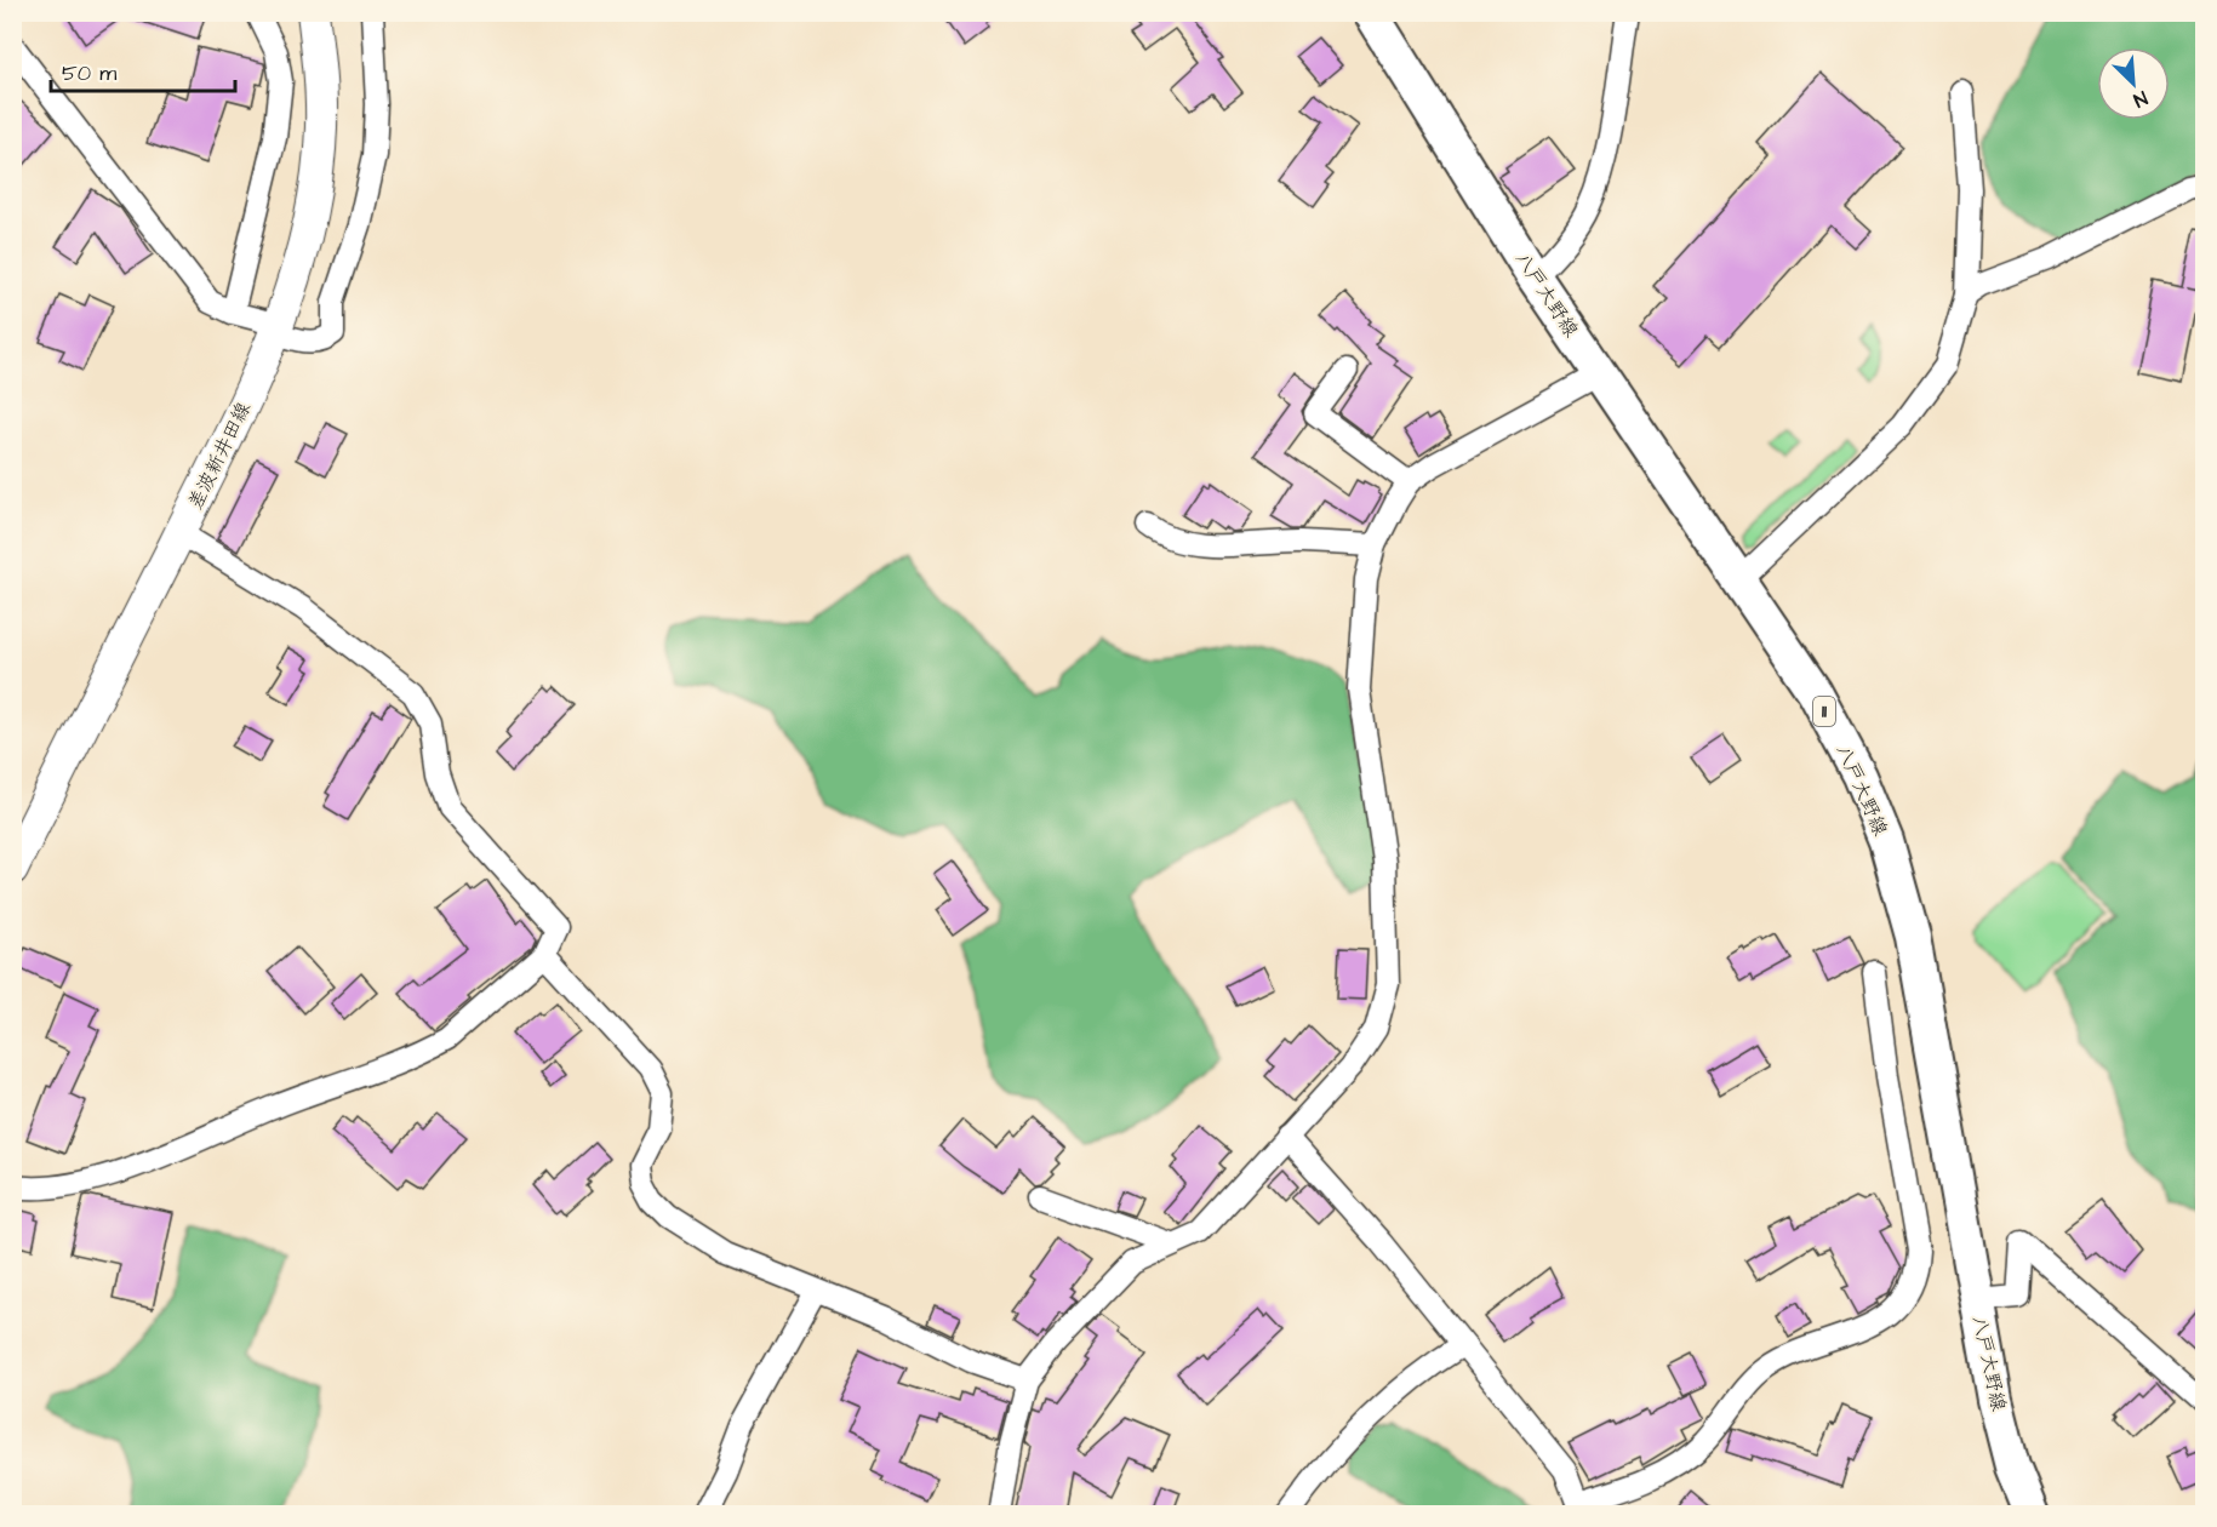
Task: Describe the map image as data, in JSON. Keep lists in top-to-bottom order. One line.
{"streets":{"main road":["八戸大野線","差波新井田線","11"]},"scale_bar":"50 m","north":"bottom right"}
